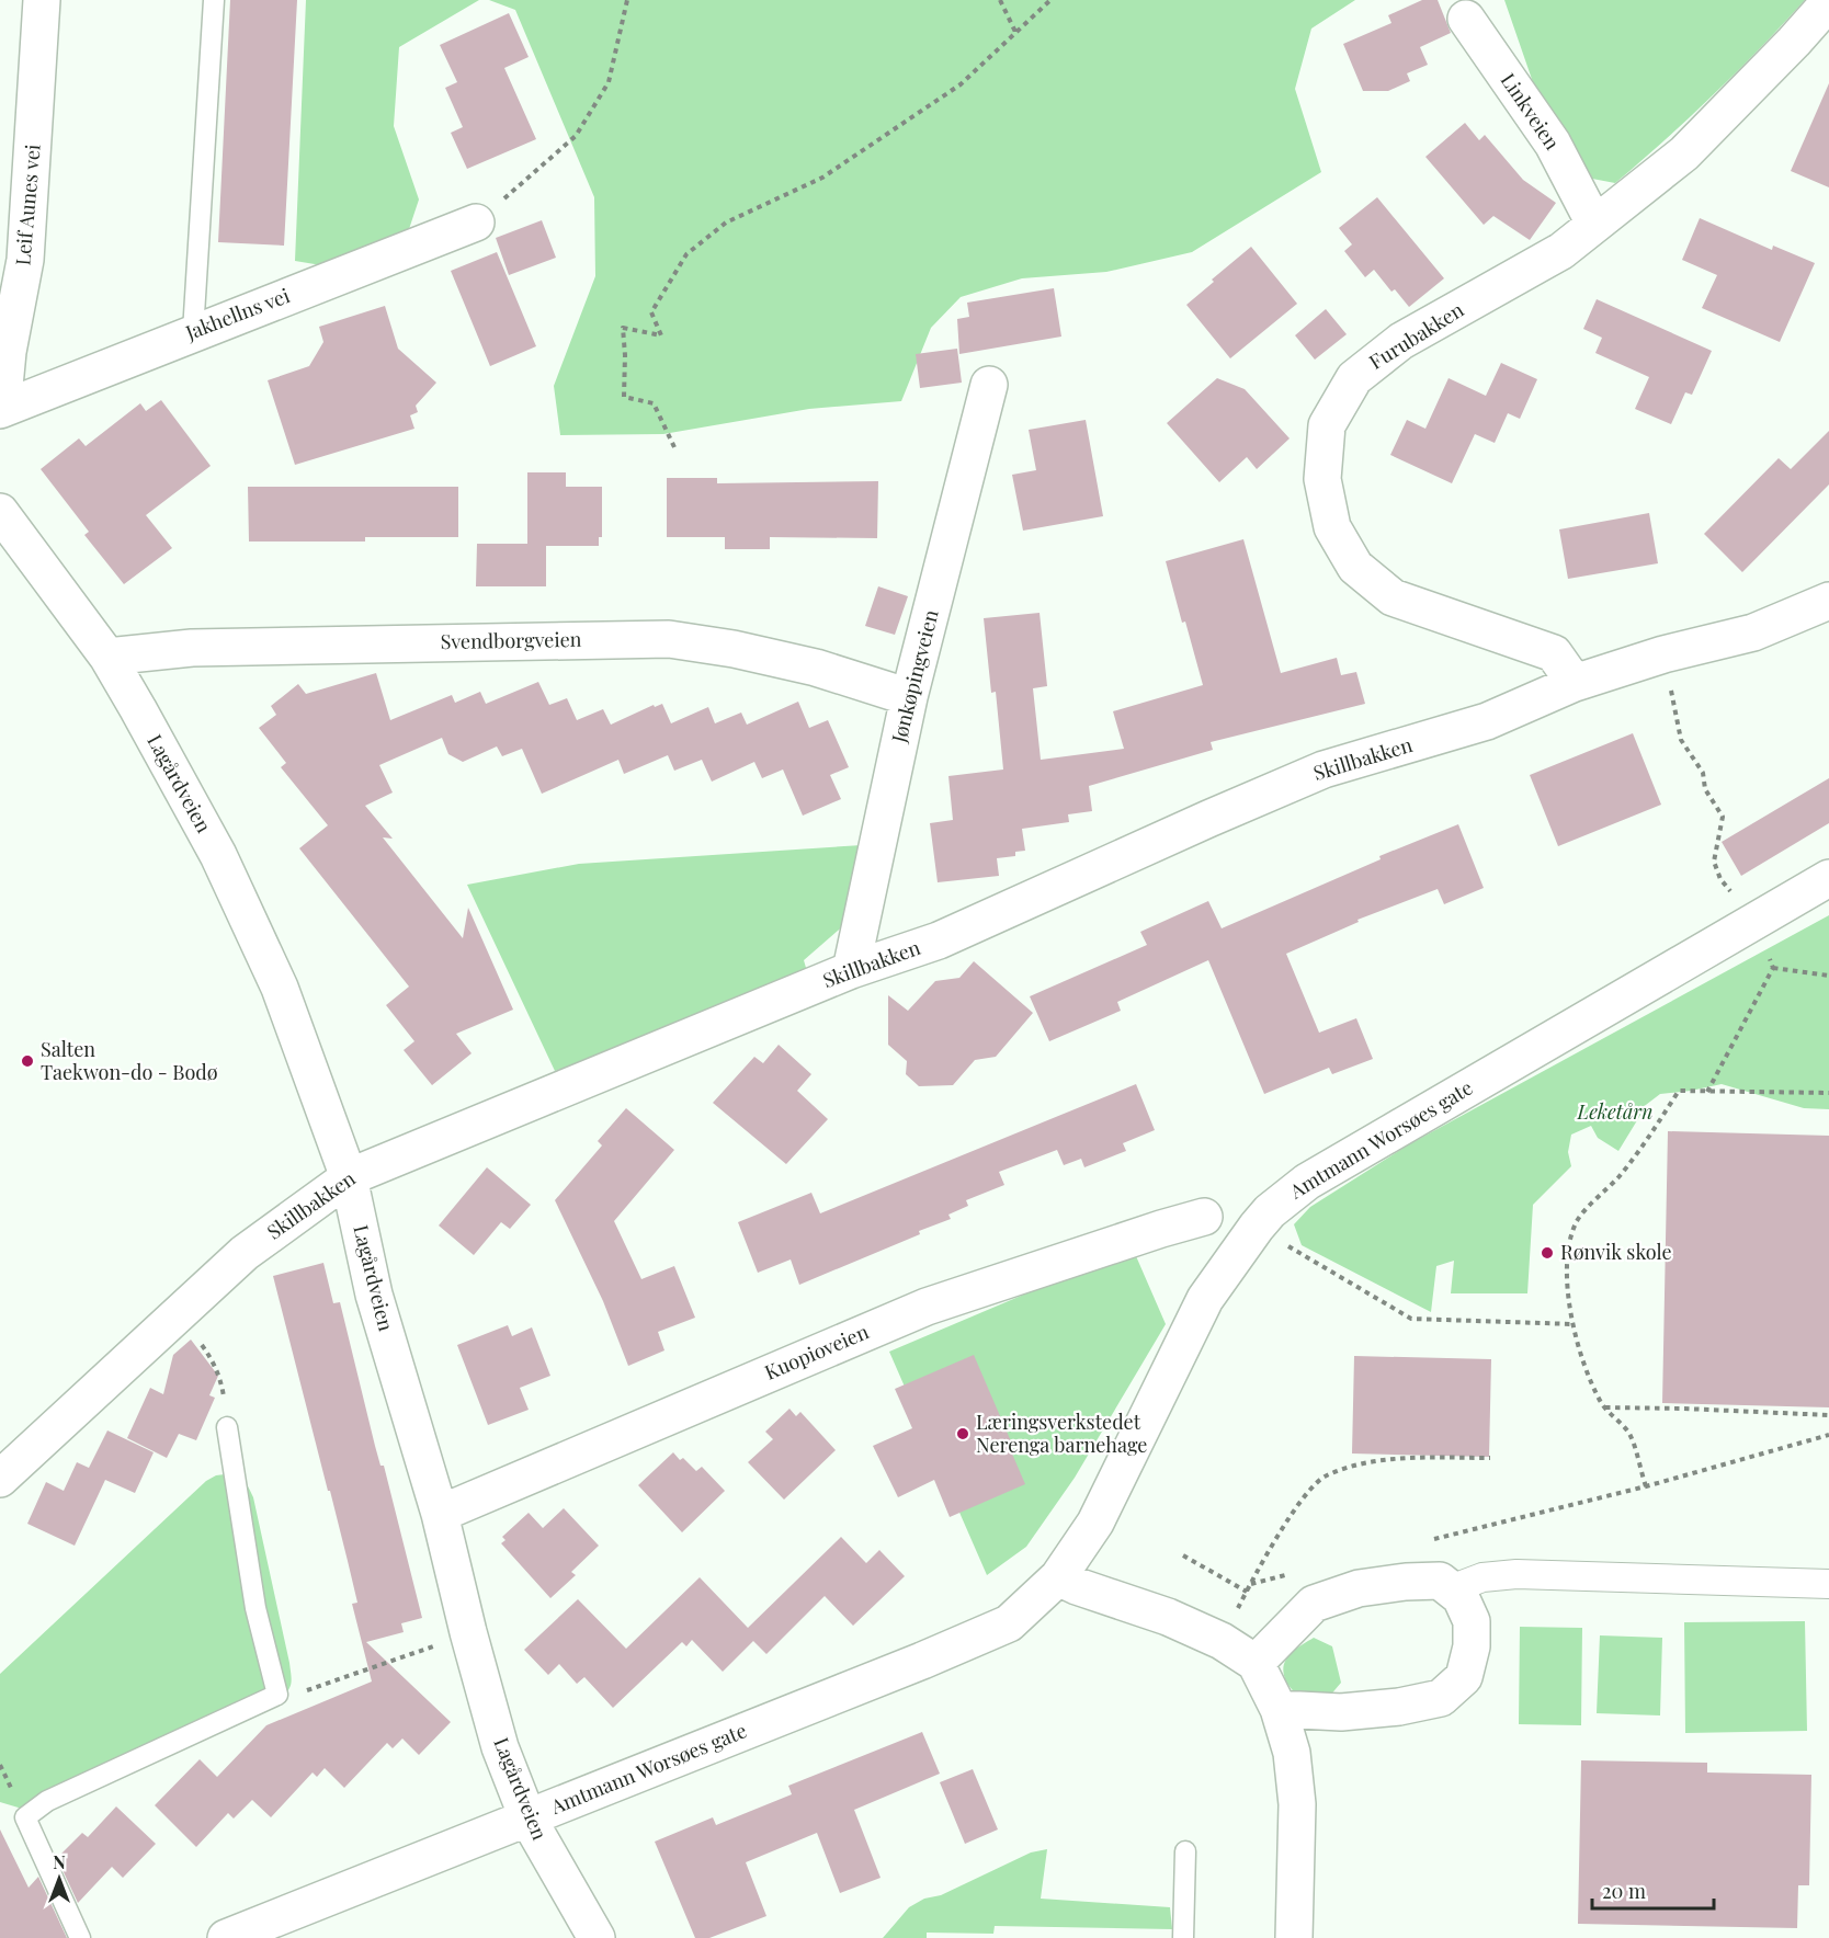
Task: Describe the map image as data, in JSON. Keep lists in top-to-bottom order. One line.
{"streets":{"street":["Linkveien","Leif Aunes vei","Jakhellns vei","Furubakken","Svendborgveien","Jønkøpingveien","Skillbakken","Lagårdveien","Amtmann Worsøes gate","Kuopioveien"]},"crossings":[["Linkveien","Furubakken"],["Leif Aunes vei","Jakhellns vei"],["Furubakken","Skillbakken"],["Svendborgveien","Jønkøpingveien"],["Svendborgveien","Lagårdveien"],["Jønkøpingveien","Skillbakken"],["Skillbakken","Lagårdveien"],["Lagårdveien","Amtmann Worsøes gate"],["Lagårdveien","Kuopioveien"]],"parks":["Leketårn"],"places":["Salten Taekwon-do - Bodø","Rønvik skole","Læringsverkstedet Nerenga barnehage"],"scale_bar":"20 m","north":"top"}
